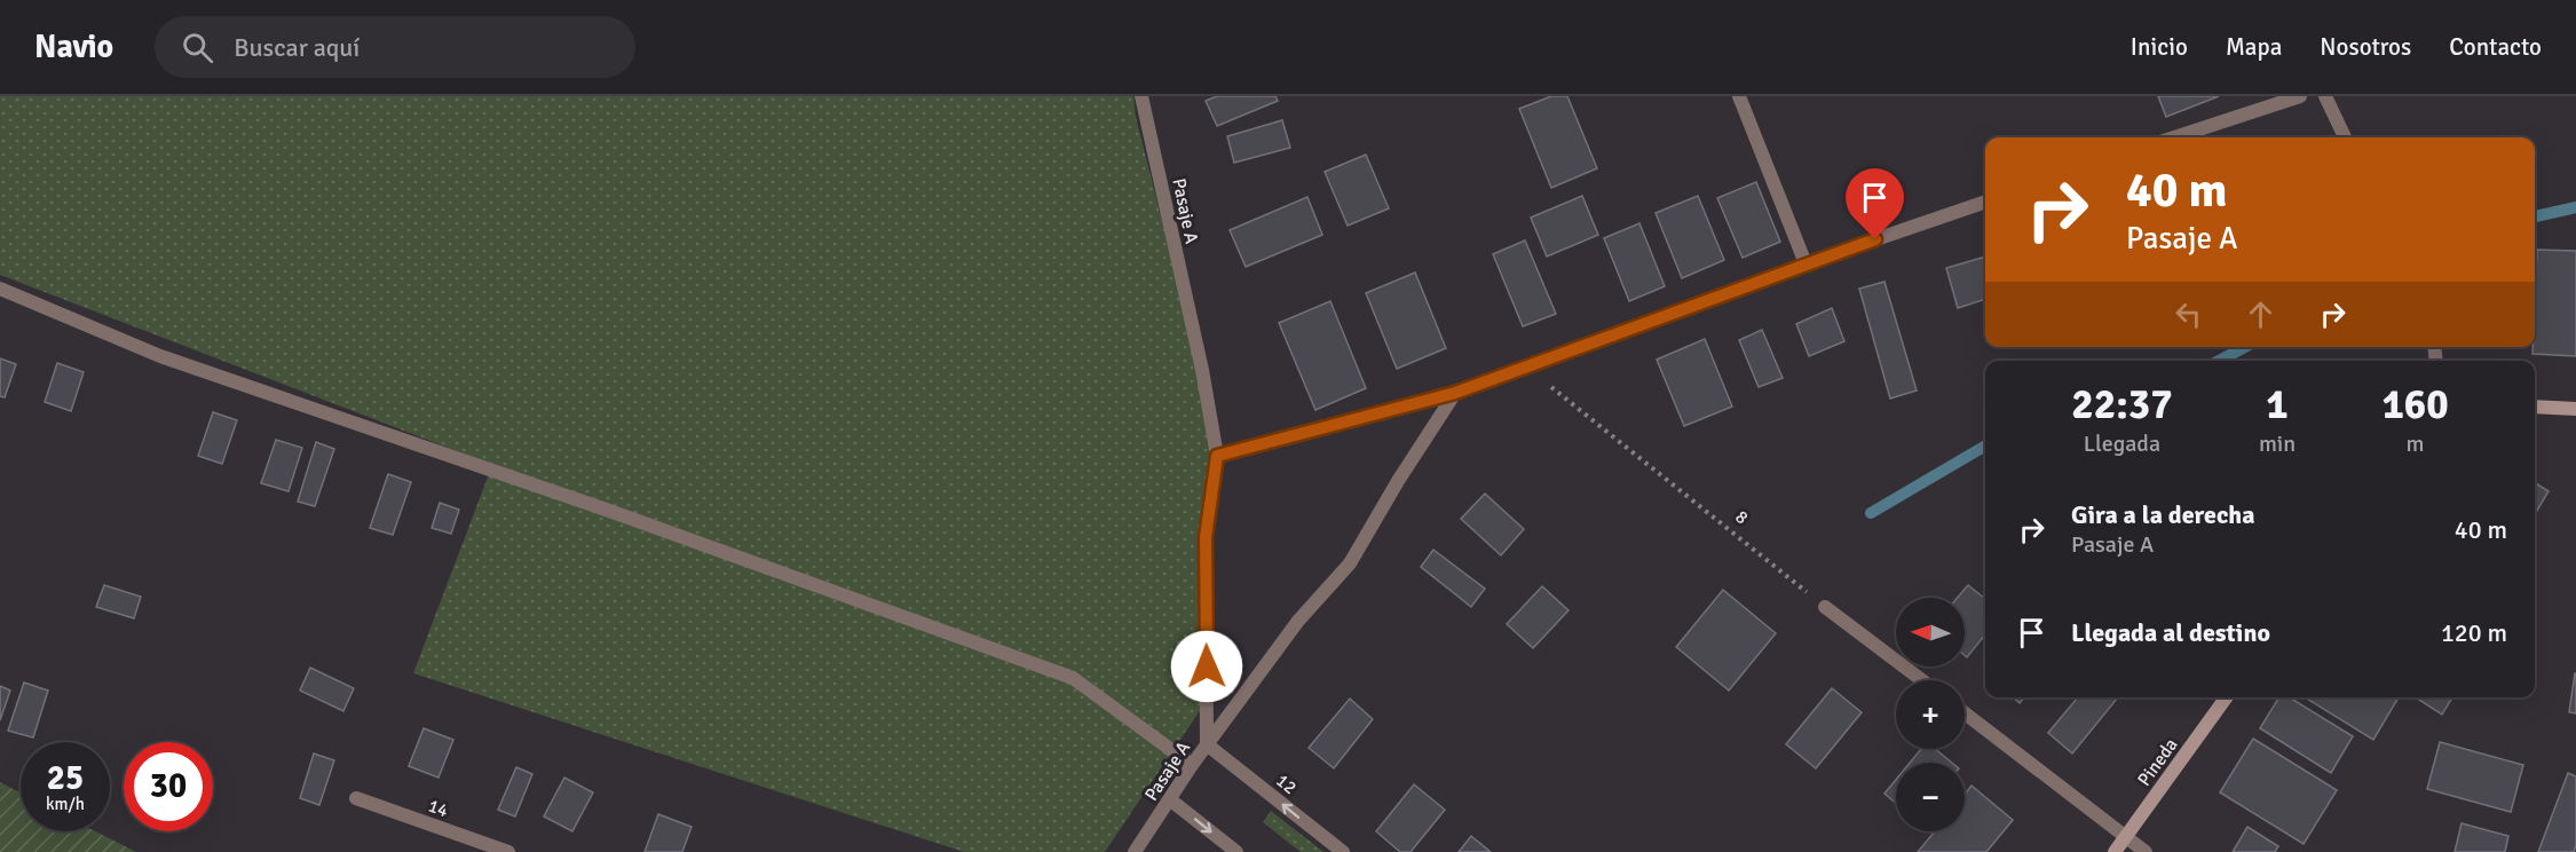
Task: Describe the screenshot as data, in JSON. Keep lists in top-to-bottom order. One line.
{"streets":{"street":["Pasaje A","Pineda","12","14"],"path":["8"]},"crossings":[["Pasaje A","12"]],"north":"left","page":{"header":"Navio","search":"Buscar aquí","nav":["Inicio","Mapa","Nosotros","Contacto"],"turn":["40 m","Pasaje A"],"eta":["22:37","Llegada","1","min","160","m"],"list":[{"name":"Gira a la derecha","note":"Pasaje A","value":"40 m"},{"name":"Llegada al destino","value":"120 m"}],"map_buttons":["+","−"],"speed":"25 km/h","limit":"30"}}
